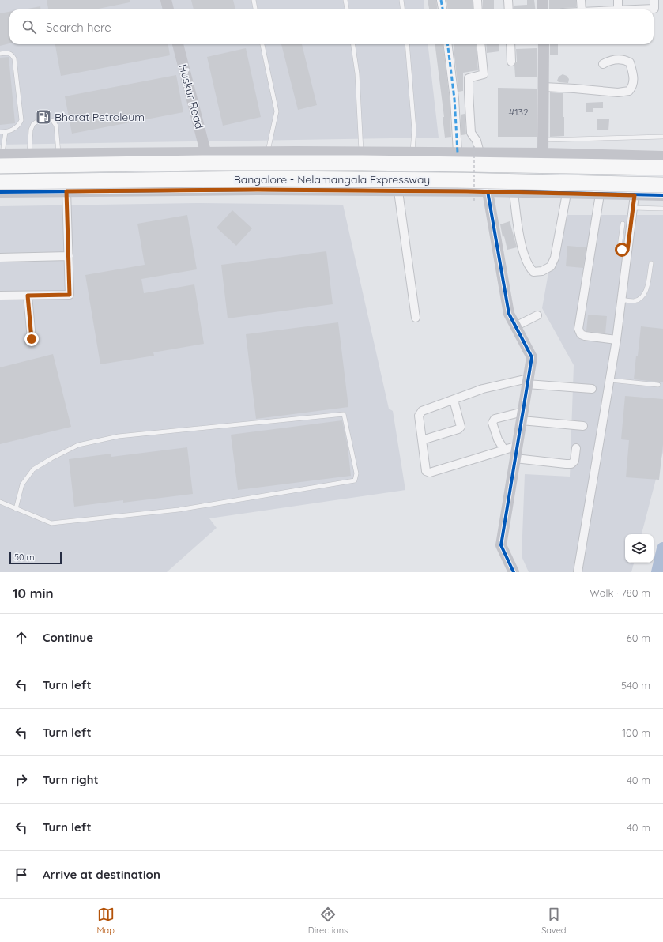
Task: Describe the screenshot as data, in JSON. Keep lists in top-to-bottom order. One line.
{"streets":{"highway":["Bangalore - Nelamangala Expressway"],"street":["Huskur Road"]},"places":{"fuel station":["Bharat Petroleum"]},"house_numbers":["#132"],"scale_bar":"50 m","page":{"search":"Search here","scale":"50 m","heading":["10 min","Walk · 780 m"],"list":[["Continue","60 m"],["Turn left","540 m"],["Turn left","100 m"],["Turn right","40 m"],["Turn left","40 m"],"Arrive at destination"],"nav":["Map","Directions","Saved"]}}
